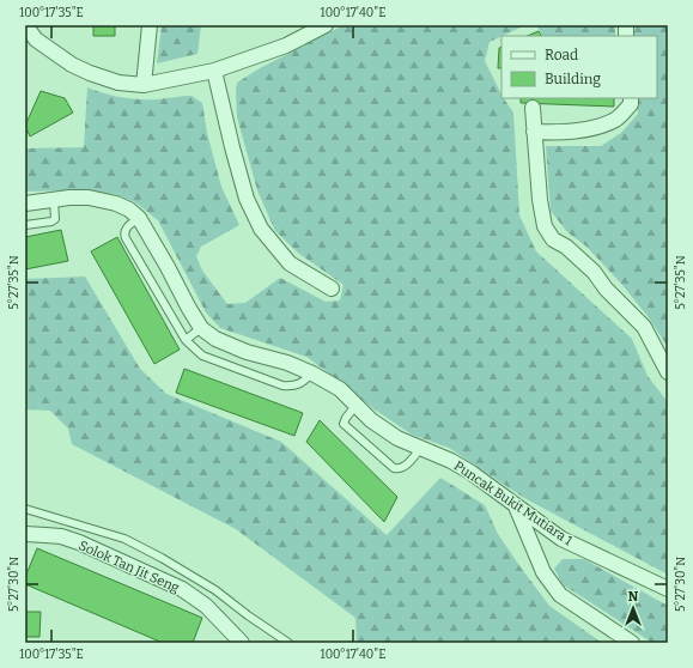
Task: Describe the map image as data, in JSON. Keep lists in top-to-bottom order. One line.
{"streets":{"street":["Puncak Bukit Mutiara 1","Solok Tan Jit Seng"]},"legend":["Road","Building"],"north":"top","coordinates":["100°17'35\"E","100°17'40\"E","5°27'35\"N","5°27'30\"N"]}
